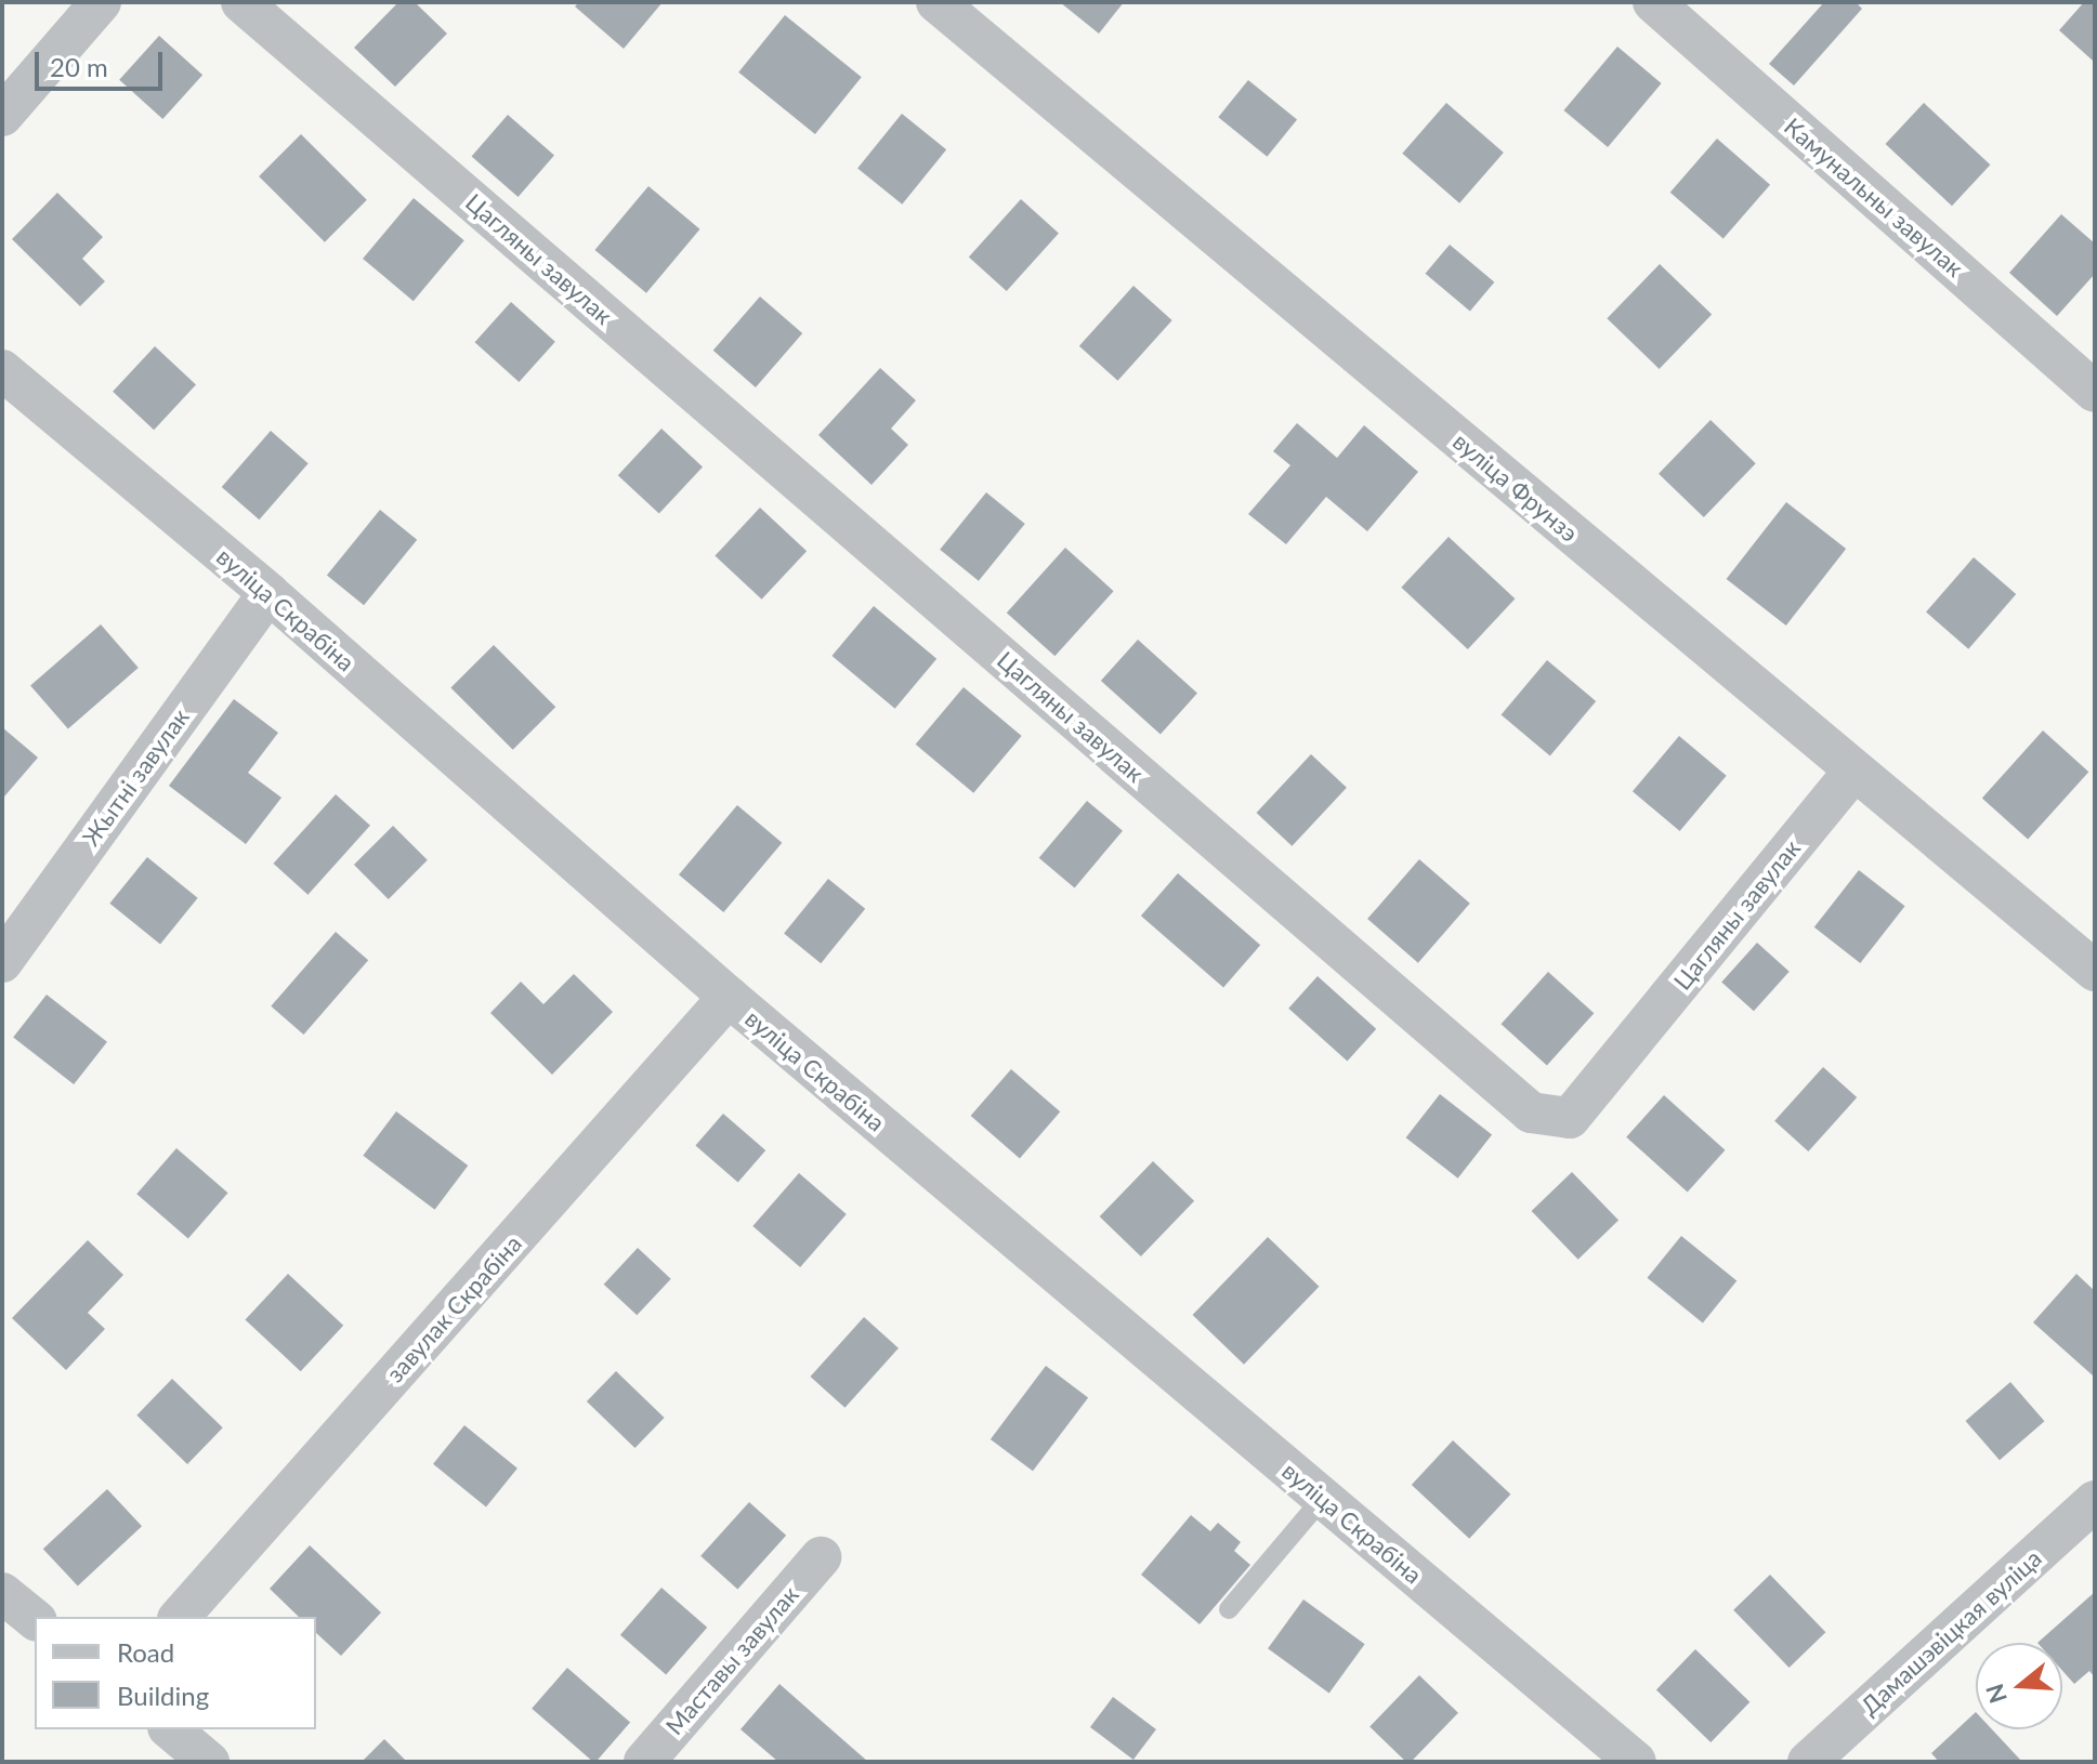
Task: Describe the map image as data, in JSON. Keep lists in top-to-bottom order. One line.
{"streets":{"street":["Камунальны завулак","Цагляны завулак","вуліца Фрунзэ","вуліца Скрабіна","Жытні завулак","завулак Скрабіна","Дамашэвіцкая вуліца","Маставы завулак"]},"crossings":[["Цагляны завулак","вуліца Фрунзэ"],["вуліца Скрабіна","Жытні завулак"],["вуліца Скрабіна","завулак Скрабіна"]],"legend":["Road","Building"],"scale_bar":"20 m","north":"left"}
